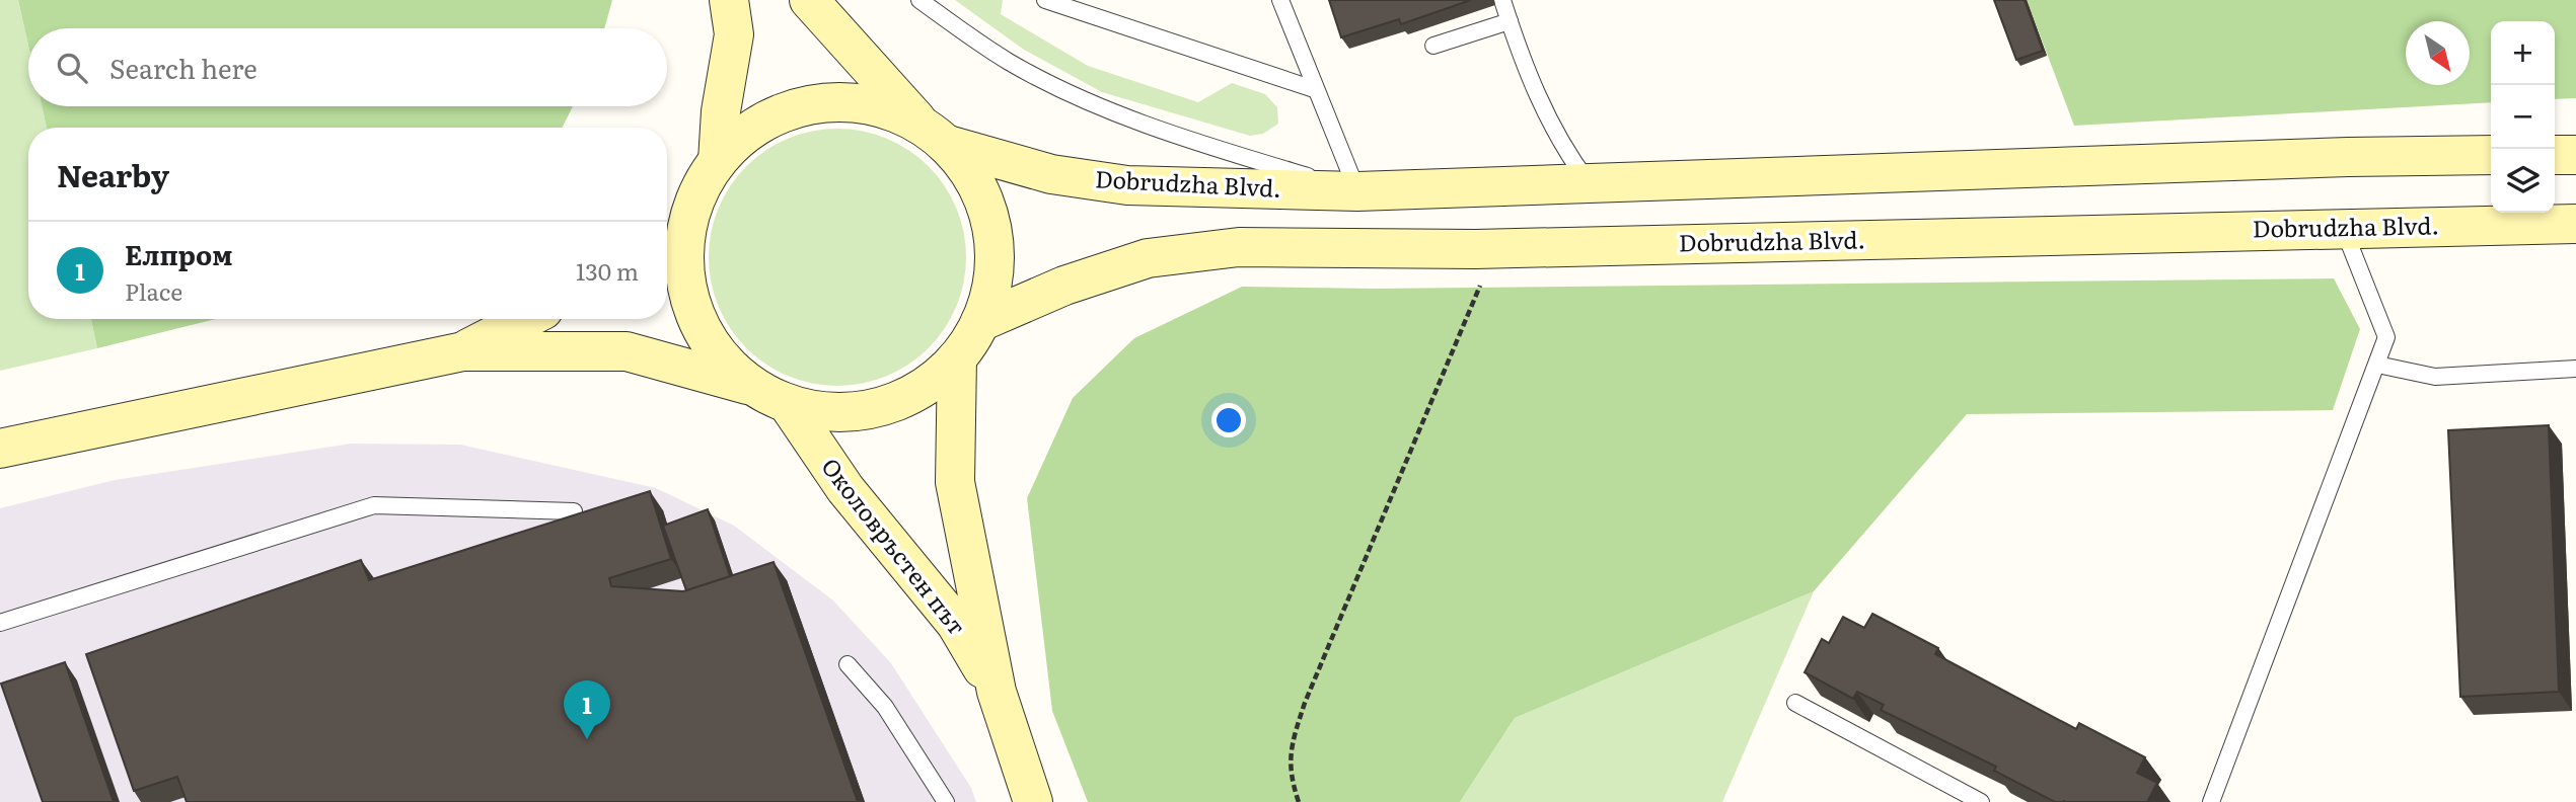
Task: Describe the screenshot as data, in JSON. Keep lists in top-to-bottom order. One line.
{"streets":{"main road":["Dobrudzha Blvd.","Околовръстен път"]},"north":"bottom right","page":{"map_buttons":["+","−"],"search":"Search here","heading":"Nearby","list":[{"mark":"1","name":"Елпром","note":"Place","value":"130 m"}],"pins":"1"}}
